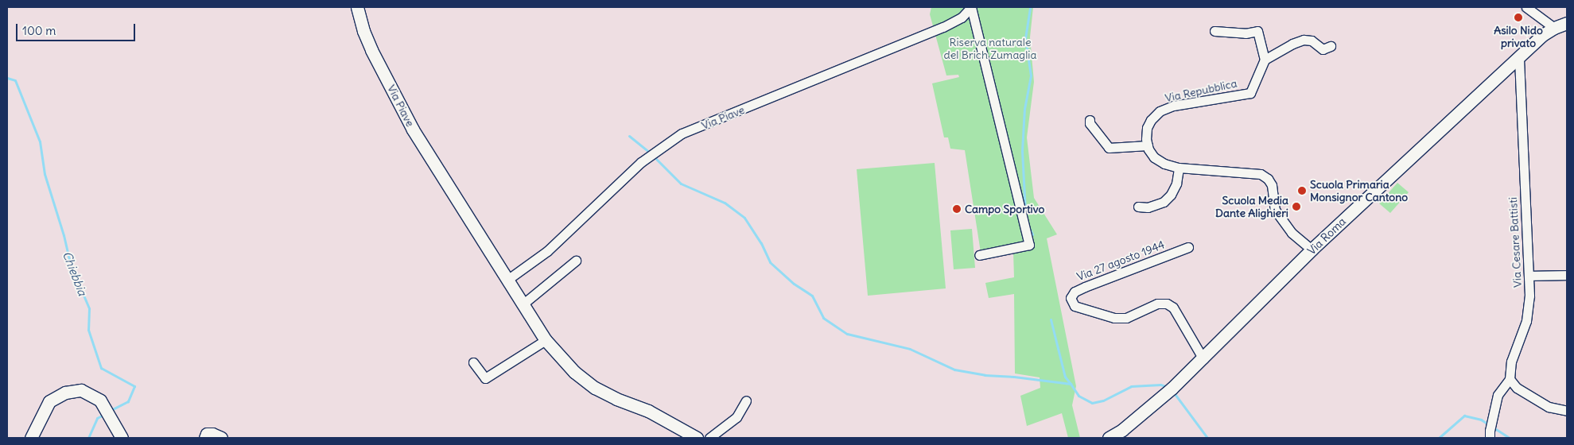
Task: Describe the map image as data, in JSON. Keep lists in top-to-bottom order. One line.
{"streets":{"street":["Via Repubblica","Via Piave","Via Roma","Via Cesare Battisti","Via 27 agosto 1944"]},"crossings":[["Via Roma","Via Cesare Battisti"],["Via Roma","Via 27 agosto 1944"]],"water":["Chiebbia"],"parks":["Riserva naturale del Brich Zumaglia"],"places":["Asilo Nido privato","Scuola Primaria Monsignor Cantono","Scuola Media Dante Alighieri","Campo Sportivo"],"scale_bar":"100 m"}
